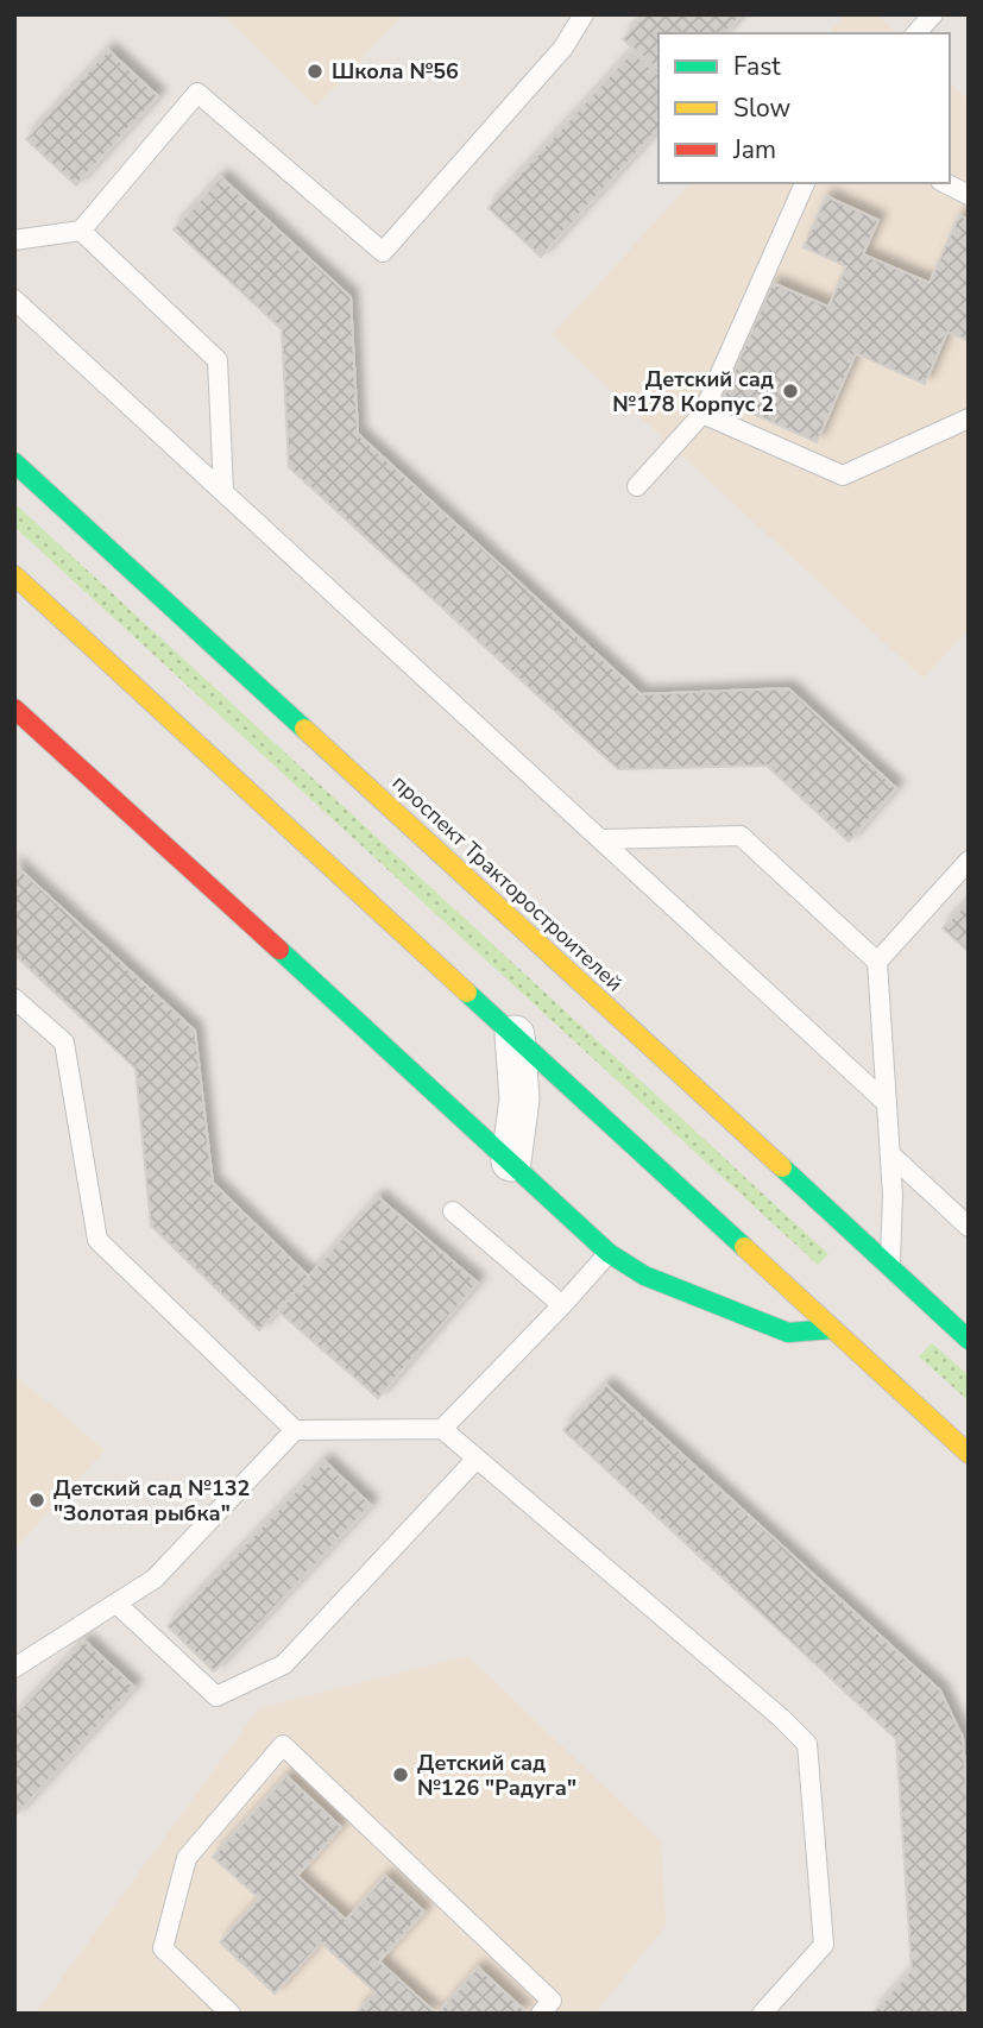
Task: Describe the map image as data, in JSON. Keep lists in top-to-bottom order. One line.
{"streets":{"main road":["проспект Тракторостроителей"]},"places":["Школа №56","Детский сад №178 Корпус 2","Детский сад №132 \"Золотая рыбка\"","Детский сад №126 \"Радуга\""],"legend":["Fast","Slow","Jam"]}
